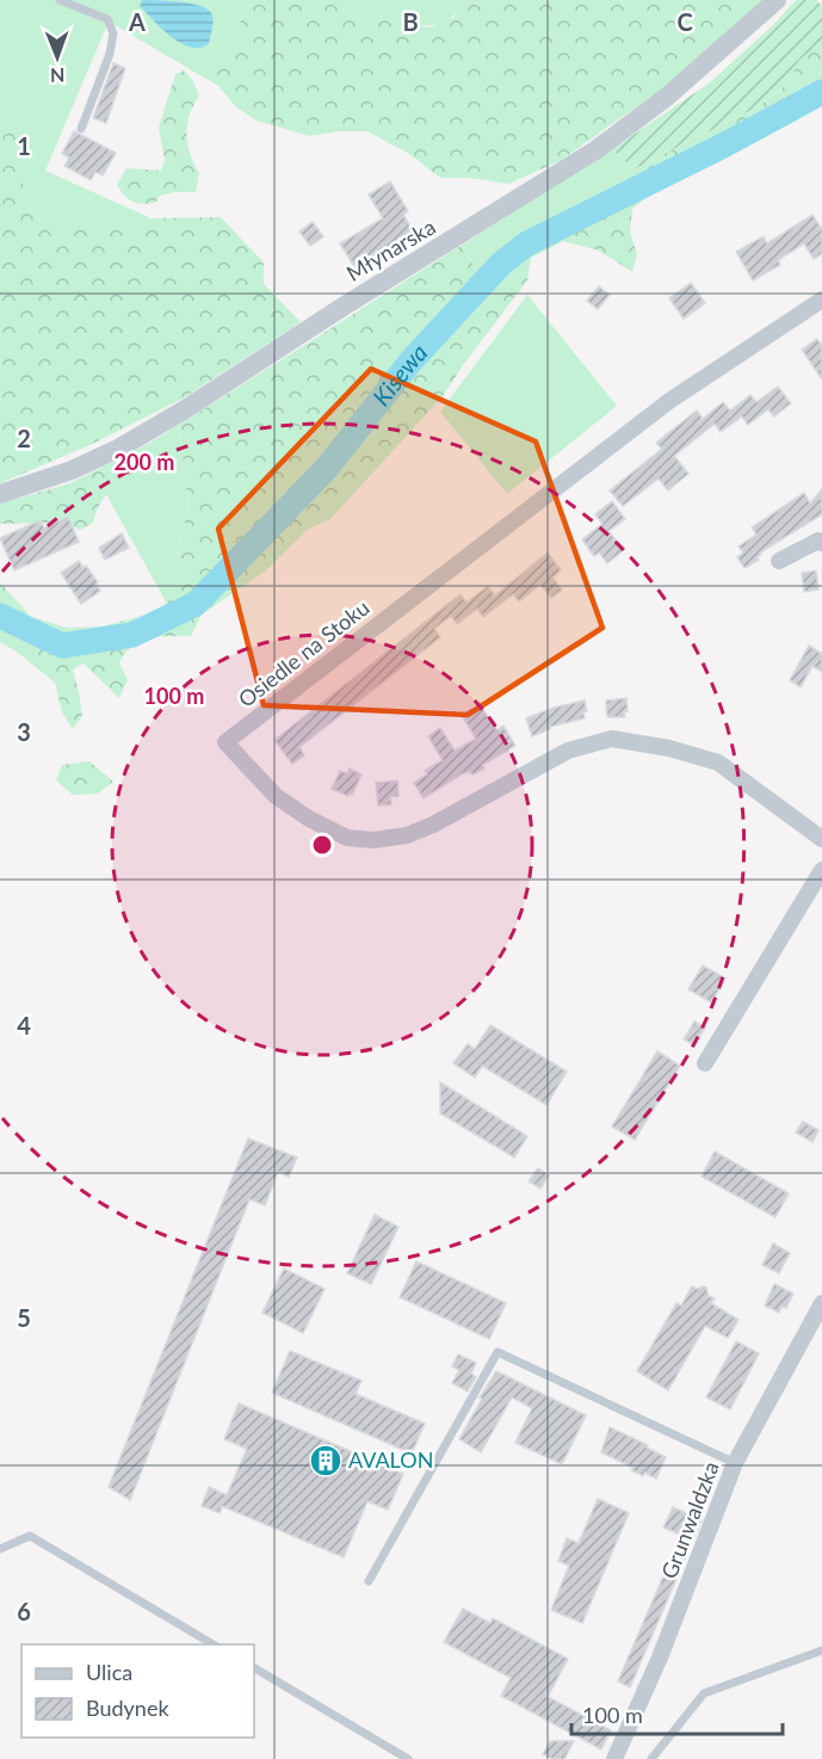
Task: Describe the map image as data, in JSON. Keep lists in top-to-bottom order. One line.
{"streets":{"street":["Młynarska","Osiedle na Stoku","Grunwaldzka"]},"water":["Kisewa"],"places":{"building":["AVALON"]},"legend":["Ulica","Budynek"],"scale_bar":"100 m","north":"bottom","grid":{"columns":["A","B","C"],"rows":["1","2","3","4","5","6"]},"rings":["200 m","100 m"]}
